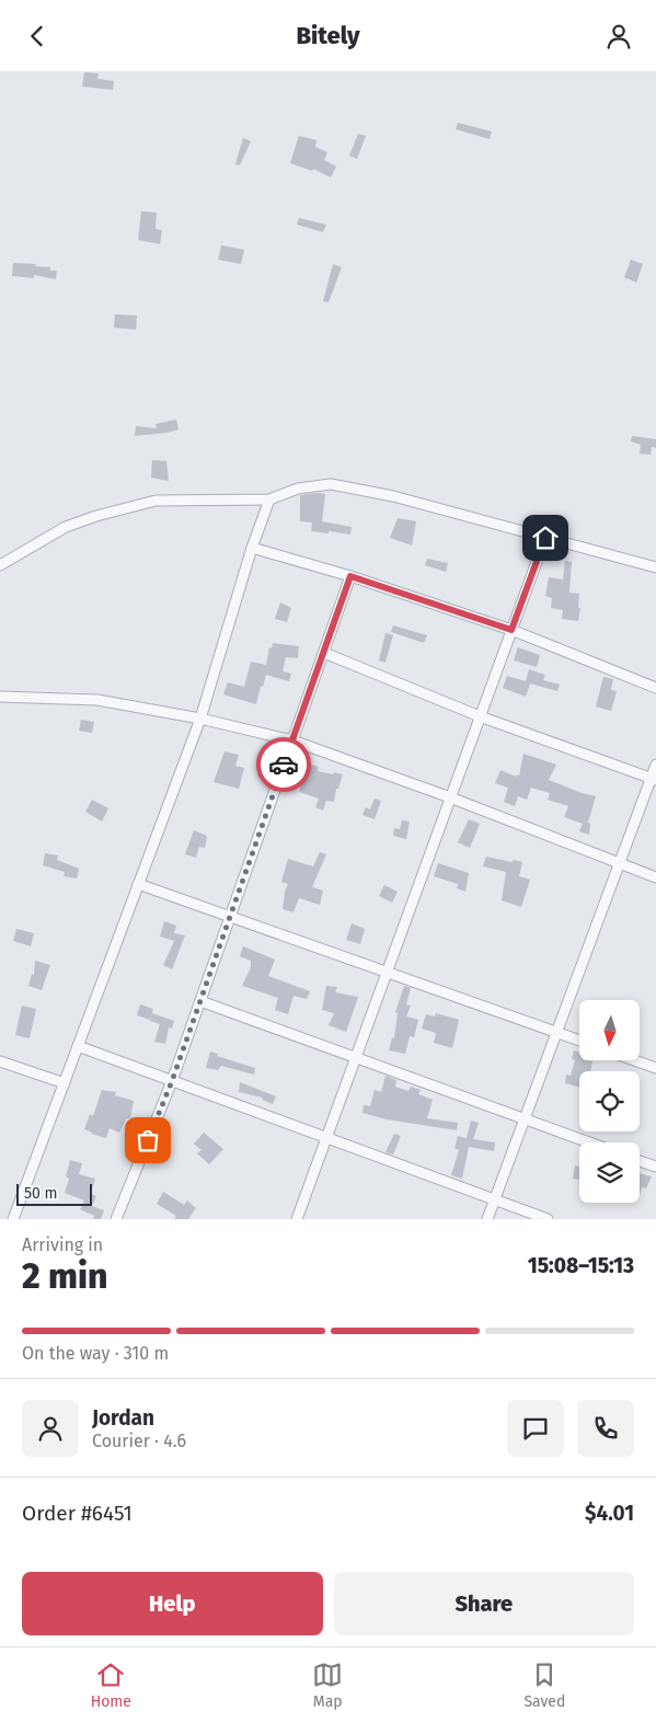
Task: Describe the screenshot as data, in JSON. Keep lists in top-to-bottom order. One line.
{"scale_bar":"50 m","north":"bottom","page":{"header":"Bitely","scale":"50 m","heading":["2 min","Arriving in","15:08–15:13"],"panel":["Jordan","Courier · 4.6","Order #6451","$4.01"],"bar":"On the way · 310 m","buttons":["Help","Share"],"tabs":["Home","Map","Saved"]}}
